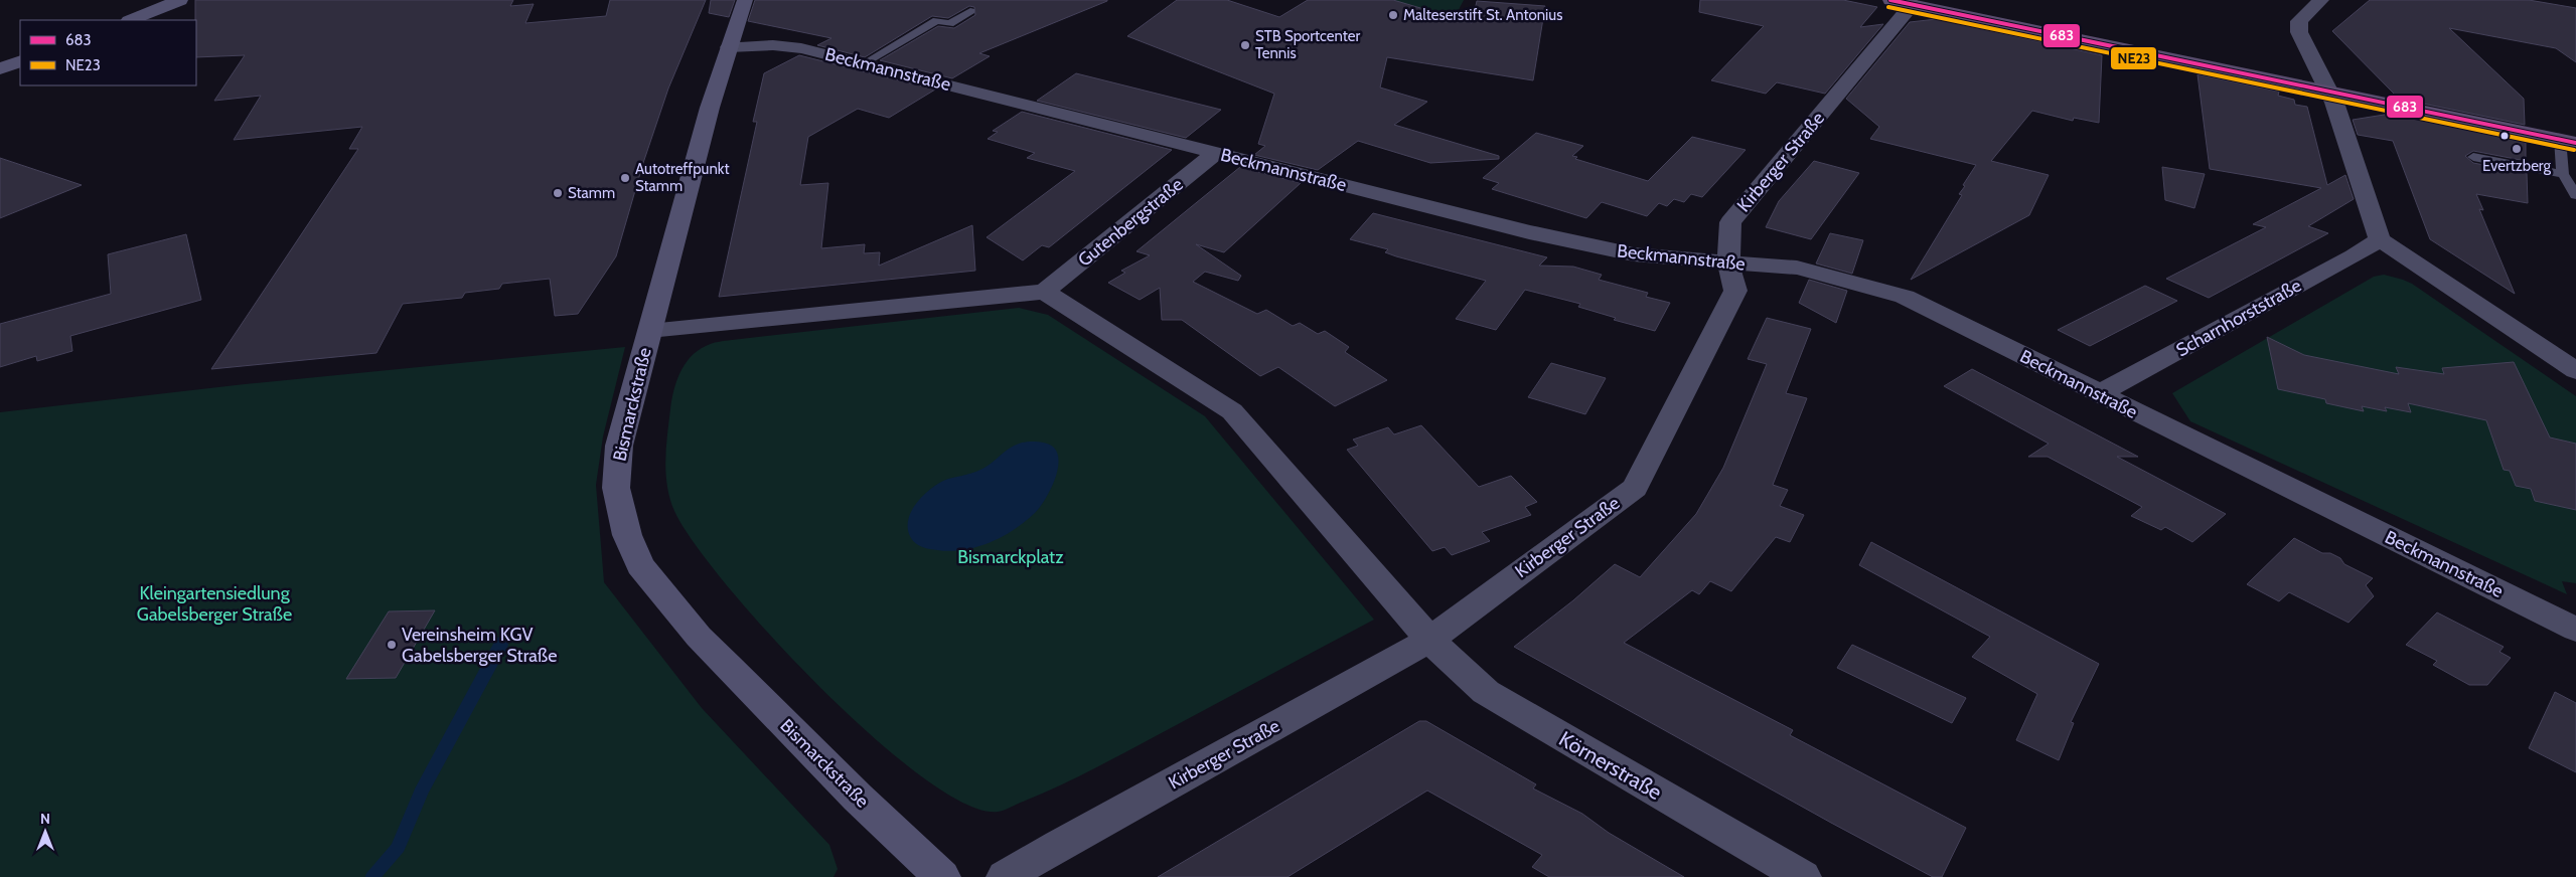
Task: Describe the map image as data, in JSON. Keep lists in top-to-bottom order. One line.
{"streets":{"main road":["Bismarckstraße"],"street":["Beckmannstraße","Kirberger Straße","Gutenbergstraße","Scharnhorststraße","Körnerstraße"]},"crossings":[["Beckmannstraße","Kirberger Straße"],["Beckmannstraße","Gutenbergstraße"],["Beckmannstraße","Scharnhorststraße"],["Beckmannstraße","Bismarckstraße"],["Kirberger Straße","Körnerstraße"]],"parks":["Bismarckplatz","Kleingartensiedlung Gabelsberger Straße"],"places":["Malteserstift St. Antonius","STB Sportcenter Tennis","Evertzberg","Autotreffpunkt Stamm","Stamm","Vereinsheim KGV Gabelsberger Straße"],"lines":["transit line 683","transit line NE23"],"legend":["683","NE23"],"north":"top"}
